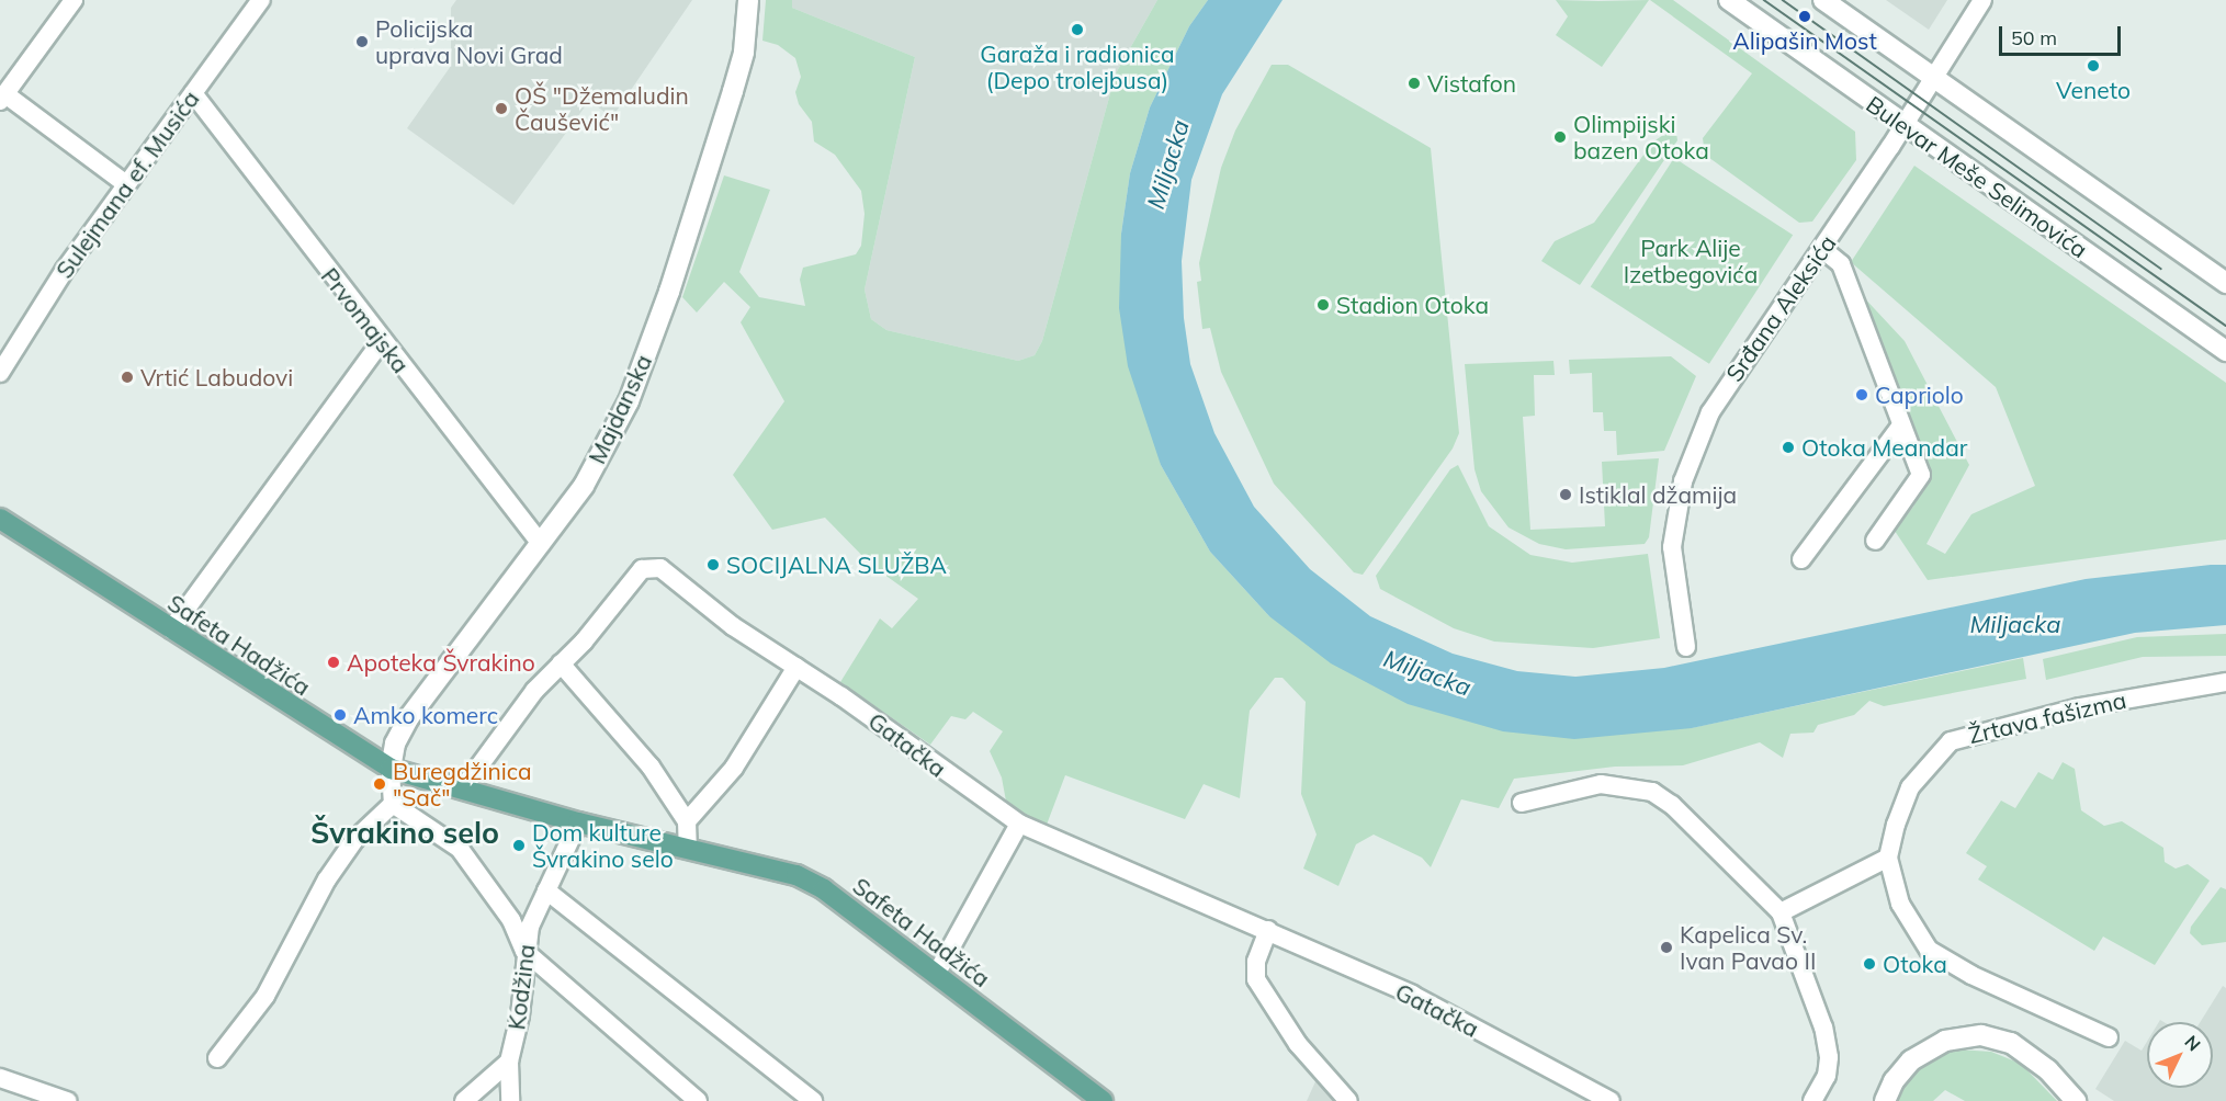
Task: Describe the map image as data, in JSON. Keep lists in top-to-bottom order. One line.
{"streets":{"main road":["Bulevar Meše Selimovića","Majdanska","Safeta Hadžića"],"street":["Sulejmana ef. Musića","Srđana Aleksića","Prvomajska","Žrtava fašizma","Gatačka","Kodžina"]},"crossings":[["Bulevar Meše Selimovića","Srđana Aleksića"],["Sulejmana ef. Musića","Prvomajska"],["Prvomajska","Majdanska"],["Majdanska","Safeta Hadžića"],["Safeta Hadžića","Kodžina"]],"districts":["Švrakino selo"],"water":["Miljacka"],"parks":["Park Alije Izetbegovića"],"places":["Alipašin Most","Garaža i radionica (Depo trolejbusa)","Policijska uprava Novi Grad","Veneto","Vistafon","OŠ \"Džemaludin Čaušević\"","Olimpijski bazen Otoka","Stadion Otoka","Vrtić Labudovi","Capriolo","Otoka Meandar","Istiklal džamija","SOCIJALNA SLUŽBA","Apoteka Švrakino","Amko komerc","Buregdžinica \"Sač\"","Dom kulture Švrakino selo","Kapelica Sv. Ivan Pavao II","Otoka"],"scale_bar":"50 m","north":"top right"}
